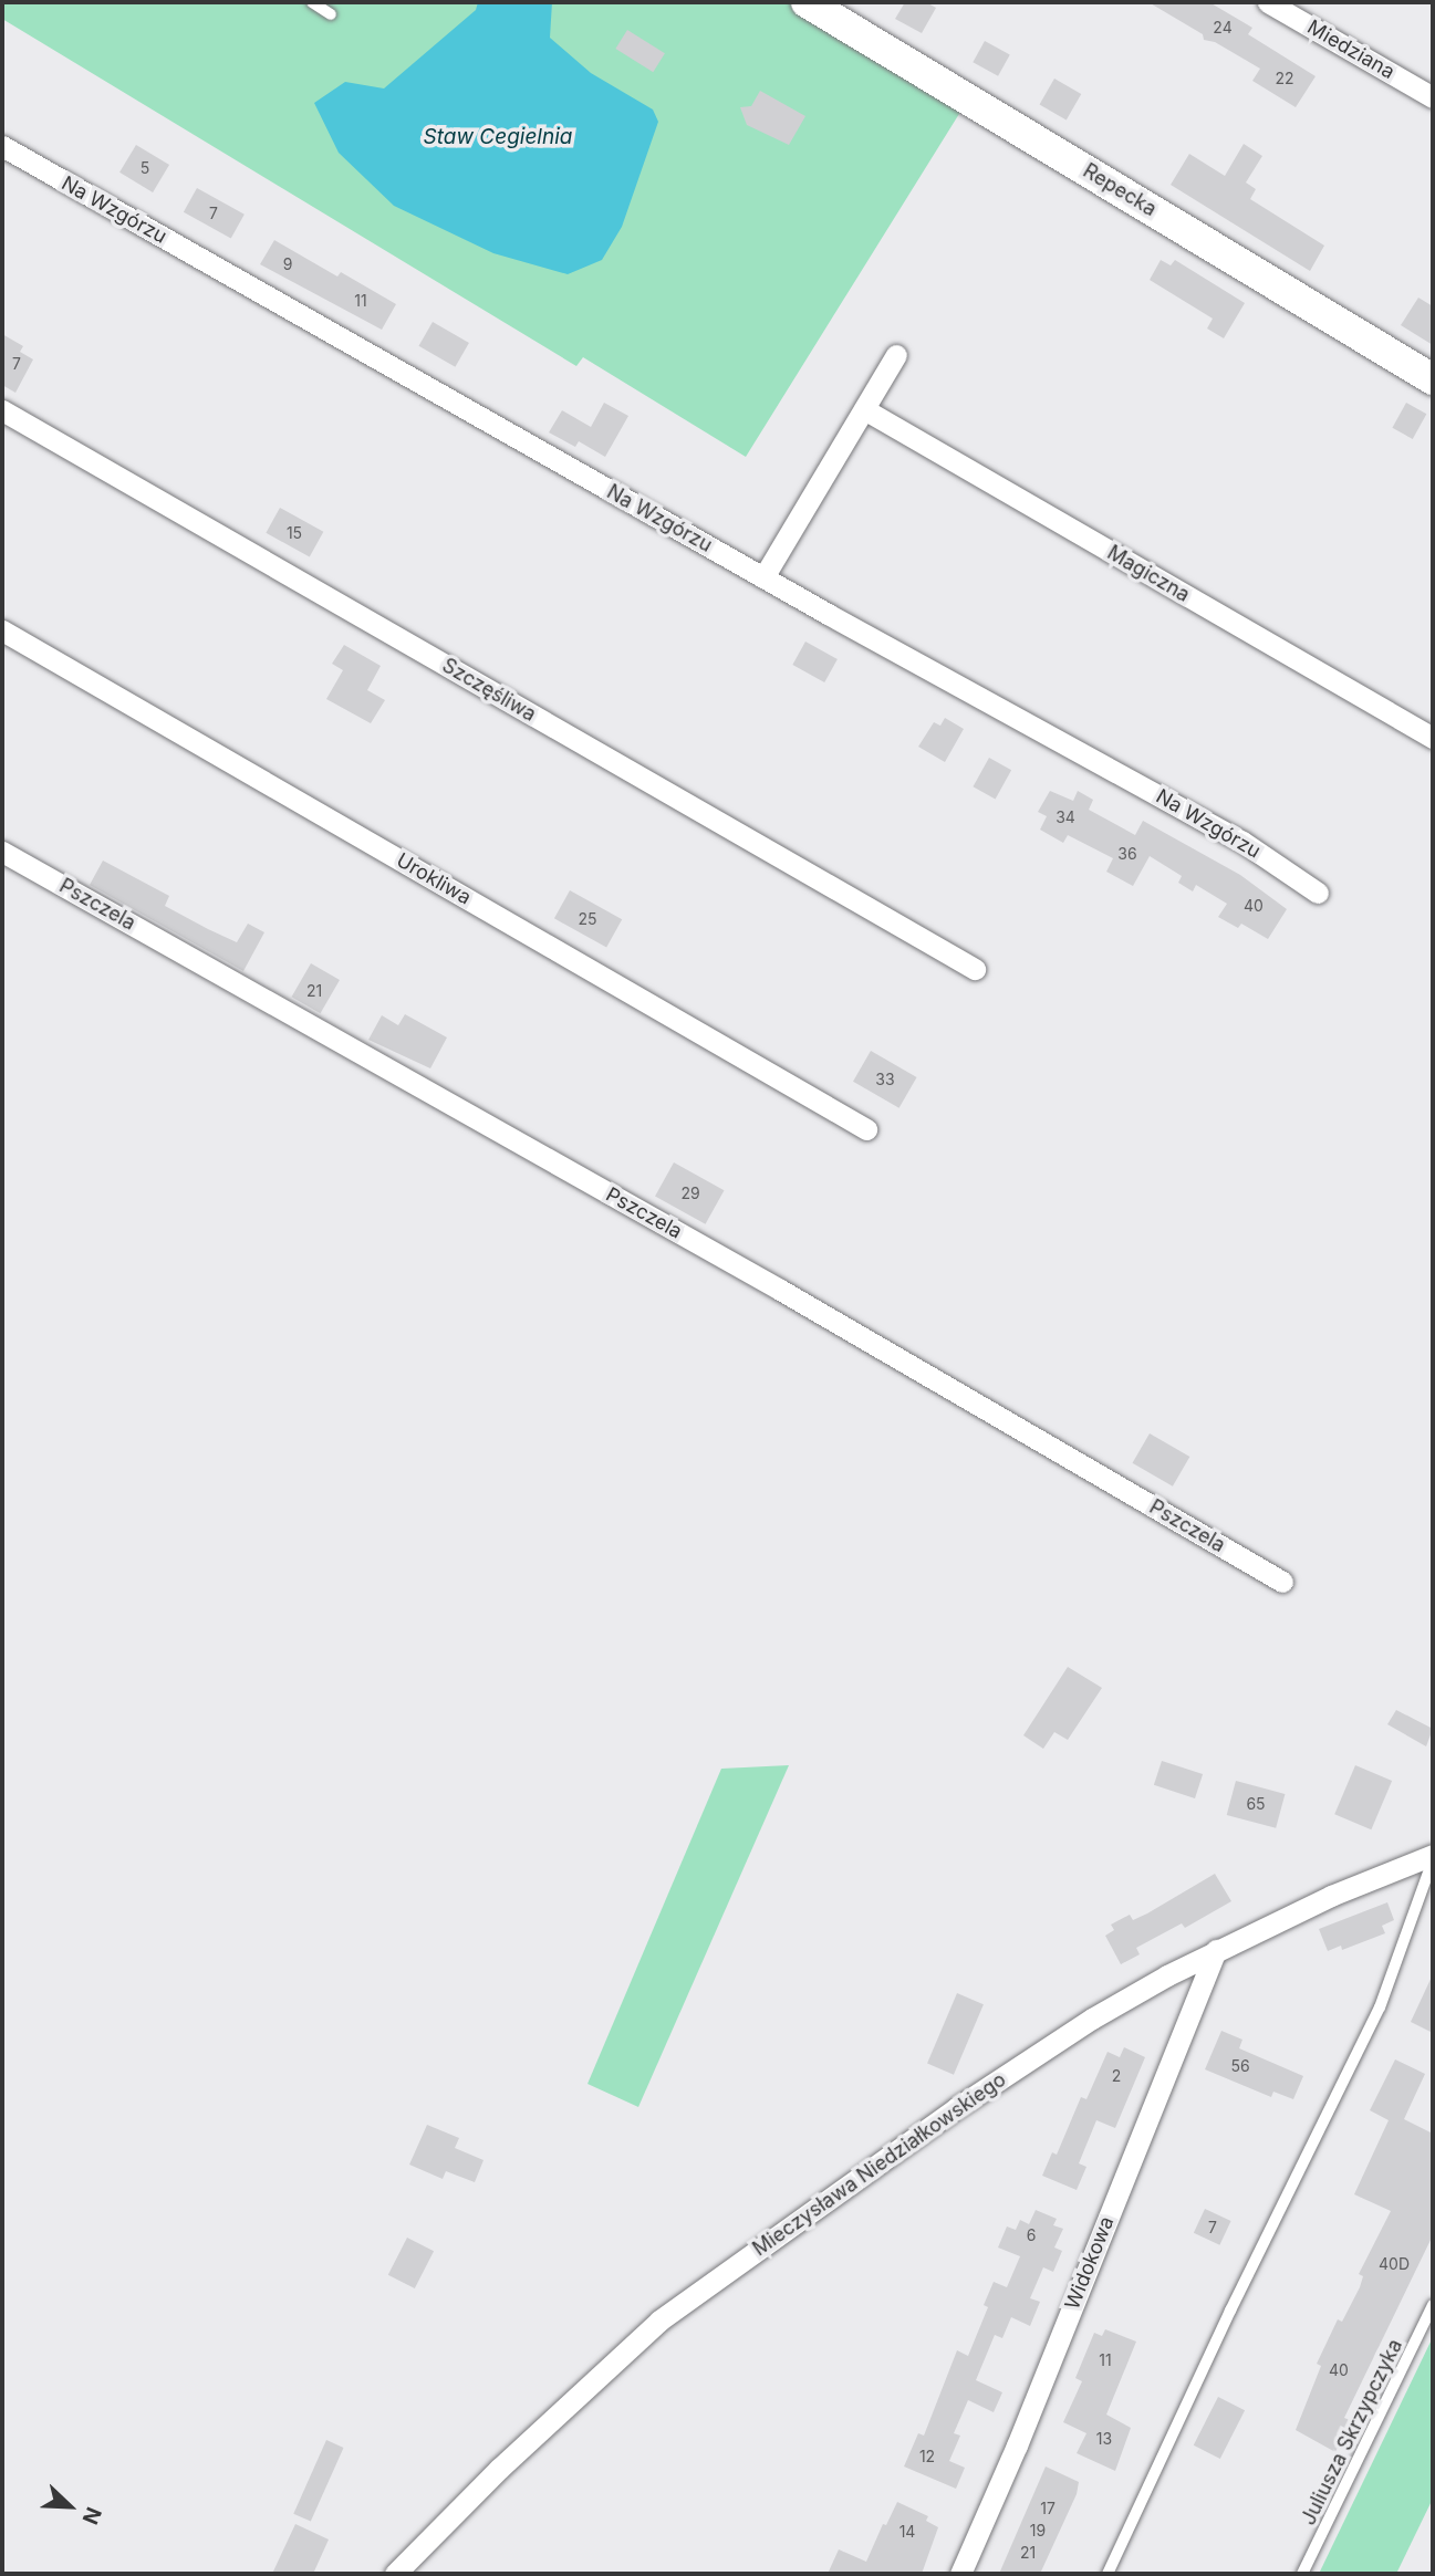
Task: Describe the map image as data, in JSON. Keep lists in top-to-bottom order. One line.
{"streets":{"street":["Miedziana","Repecka","Na Wzgórzu","Magiczna","Szczęśliwa","Urokliwa","Pszczela","Mieczysława Niedziałkowskiego","Widokowa"],"lane":["Juliusza Skrzypczyka"]},"crossings":[["Mieczysława Niedziałkowskiego","Widokowa"]],"water":["Staw Cegielnia"],"house_numbers":["24","22","5","7","9","11","7","15","34","36","40","25","21","33","29","65","56","2","7","6","40D","11","40","13","12","17","19","14","21"],"north":"bottom right"}
